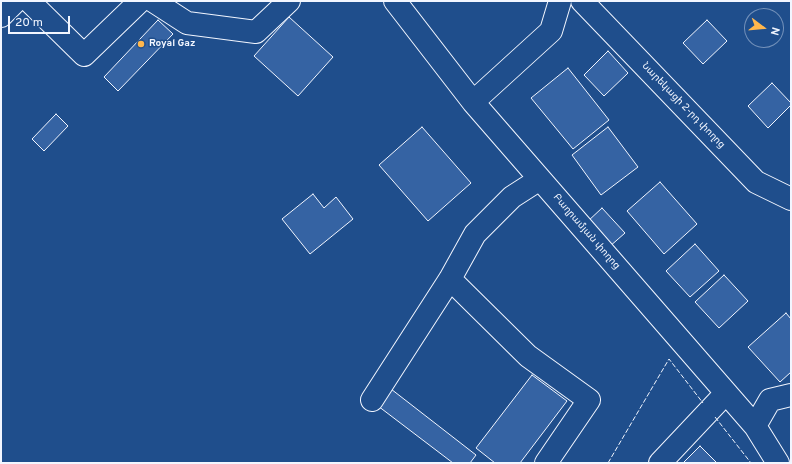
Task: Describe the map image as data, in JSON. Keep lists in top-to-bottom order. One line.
{"streets":{"street":["Նարեկացի 2-րդ փողոց","Բաղրամյան փողոց"]},"places":["Royal Gaz"],"scale_bar":"20 m","north":"right"}
